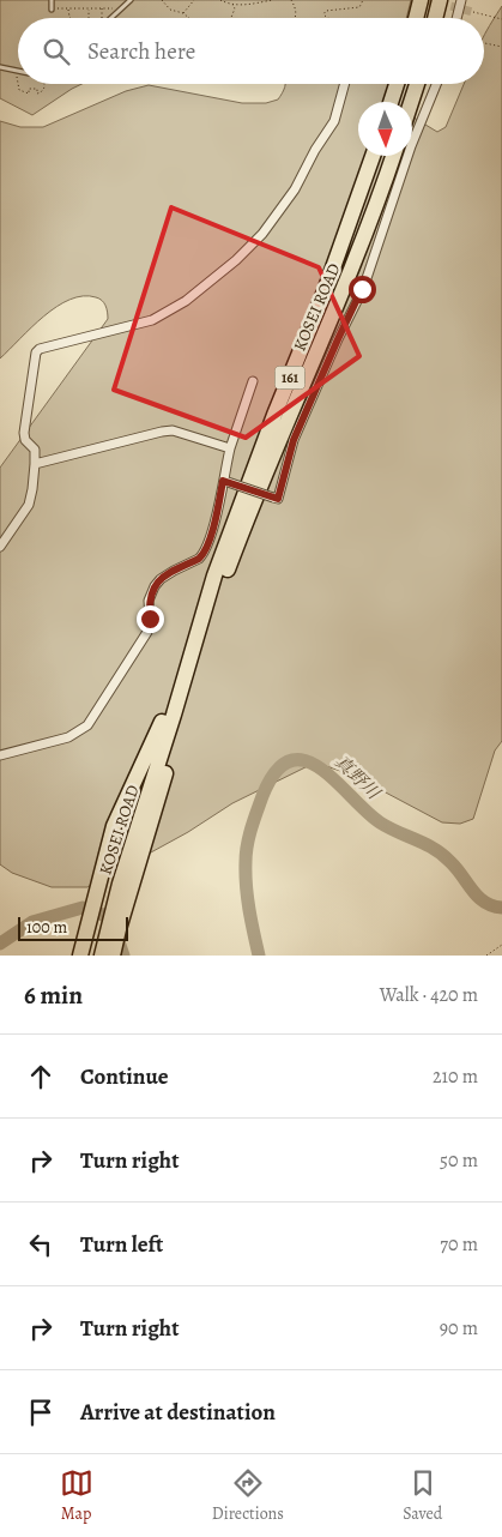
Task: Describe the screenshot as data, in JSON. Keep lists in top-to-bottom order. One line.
{"streets":{"highway":["KOSEI ROAD","161"]},"water":["真野川"],"scale_bar":"100 m","north":"bottom","page":{"search":"Search here","scale":"100 m","heading":["6 min","Walk · 420 m"],"list":[["Continue","210 m"],["Turn right","50 m"],["Turn left","70 m"],["Turn right","90 m"],"Arrive at destination"],"nav":["Map","Directions","Saved"]}}
